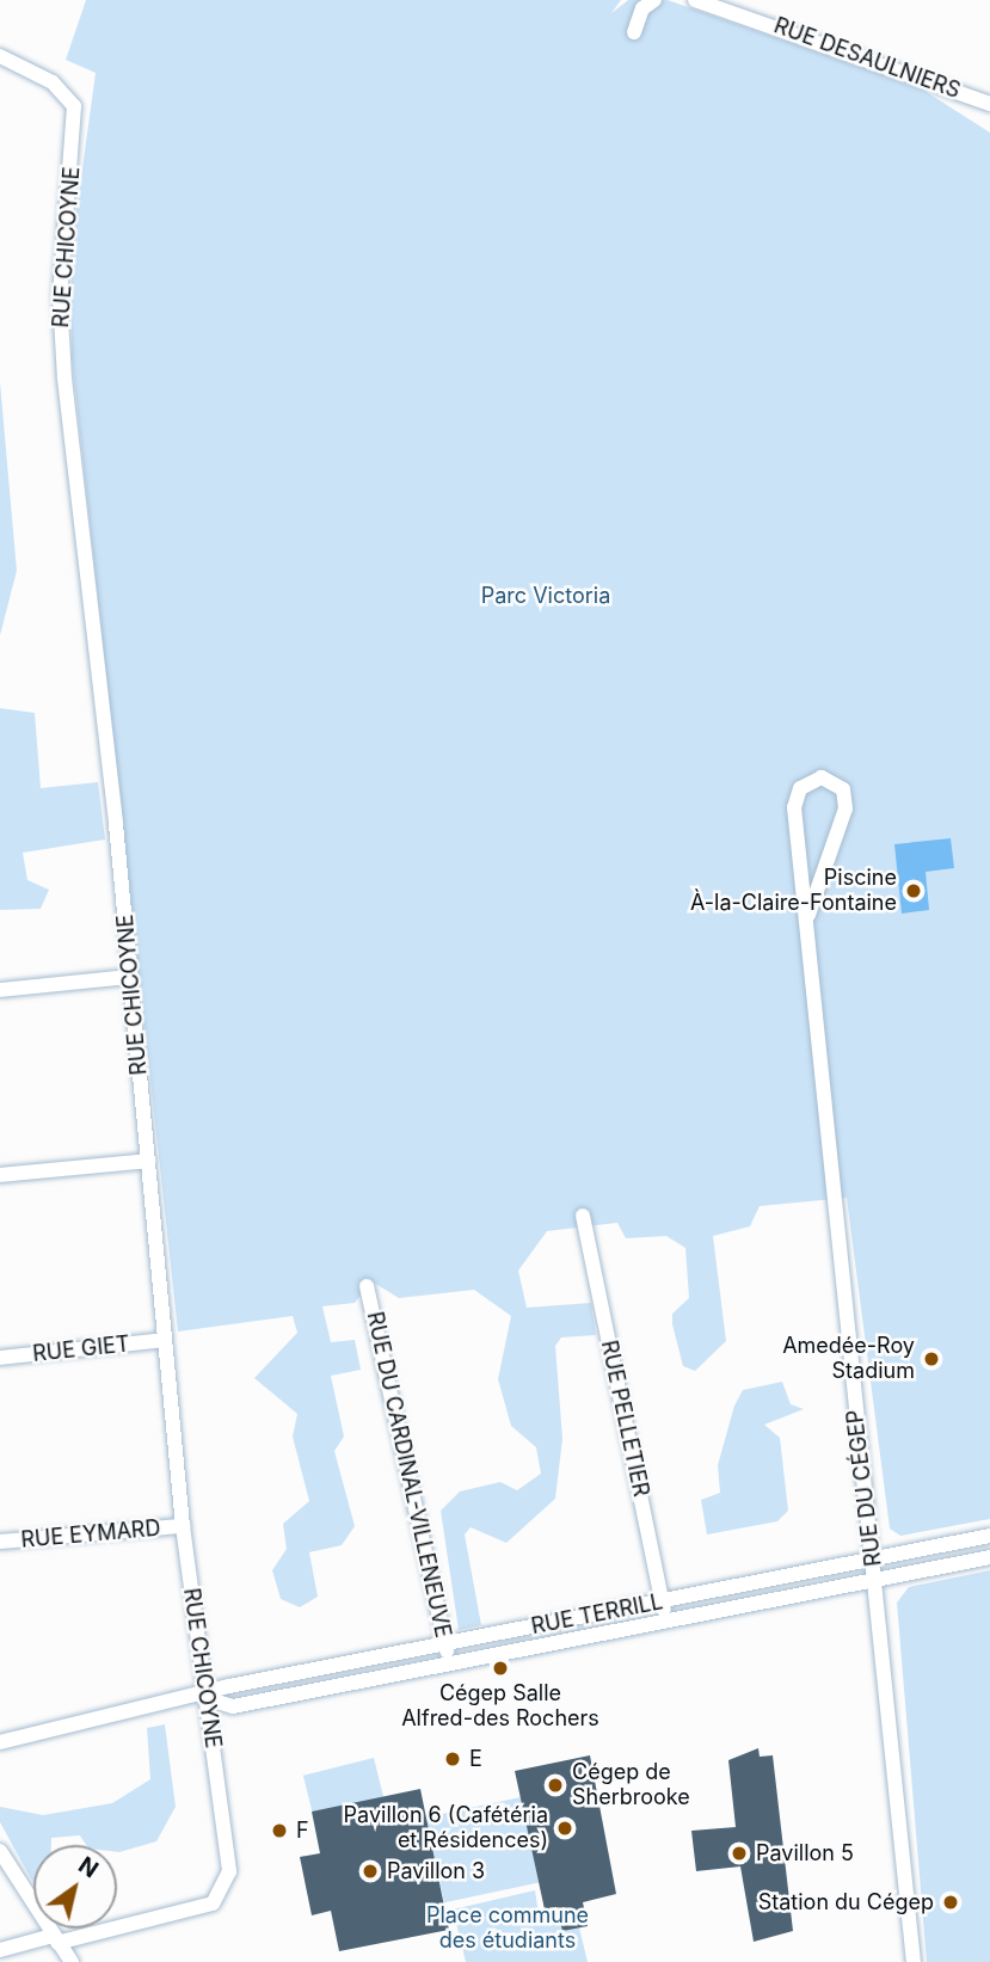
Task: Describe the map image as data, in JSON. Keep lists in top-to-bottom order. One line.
{"streets":{"street":["RUE DESAULNIERS","RUE CHICOYNE","RUE GIET","RUE PELLETIER","RUE DU CARDINAL-VILLENEUVE","RUE DU CÉGEP","RUE EYMARD","RUE TERRILL"]},"crossings":[["RUE CHICOYNE","RUE GIET"],["RUE CHICOYNE","RUE EYMARD"],["RUE CHICOYNE","RUE TERRILL"],["RUE PELLETIER","RUE TERRILL"],["RUE DU CARDINAL-VILLENEUVE","RUE TERRILL"],["RUE DU CÉGEP","RUE TERRILL"]],"parks":["Parc Victoria","Place commune des étudiants"],"places":["Piscine À-la-Claire-Fontaine","Amedée-Roy Stadium","Cégep Salle Alfred-des Rochers","E","Cégep de Sherbrooke","Pavillon 6 (Cafétéria et Résidences)","F","Pavillon 5","Pavillon 3","Station du Cégep"],"north":"top right"}
